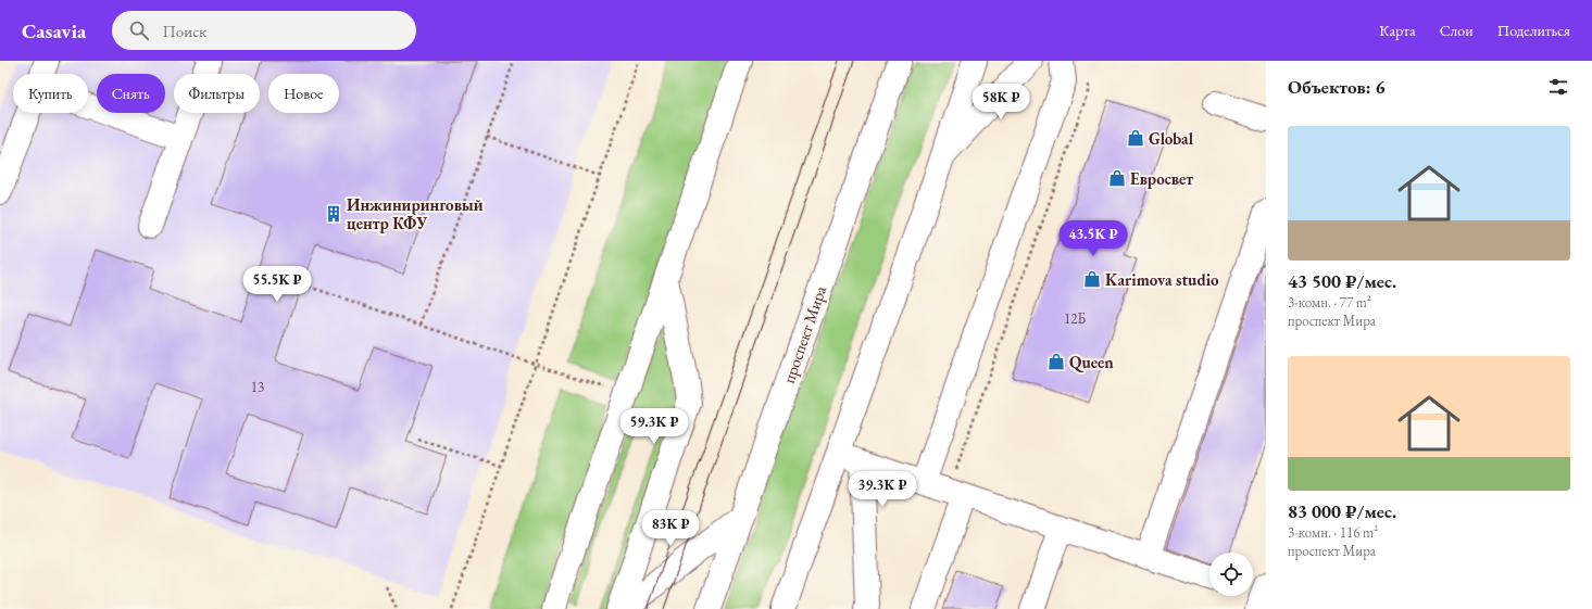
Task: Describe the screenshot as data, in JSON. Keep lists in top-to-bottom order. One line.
{"streets":{"main road":["проспект Мира"]},"places":{"shop":["Global","Евросвет","Karimova studio","Queen"],"building":["Инжиниринговый центр КФУ"]},"house_numbers":["12Б","13"],"page":{"header":"Casavia","search":"Поиск","nav":["Карта","Слои","Поделиться"],"heading":"Объектов: 6","chip":["Купить","Снять","Фильтры","Новое"],"price":["58K ₽","43.5K ₽","55.5K ₽","59.3K ₽","39.3K ₽","83K ₽"],"list":[{"name":"43 500 ₽/мес.","note":"3-комн. · 77 m² · проспект Мира"},{"name":"83 000 ₽/мес.","note":"3-комн. · 116 m² · проспект Мира"}]}}
